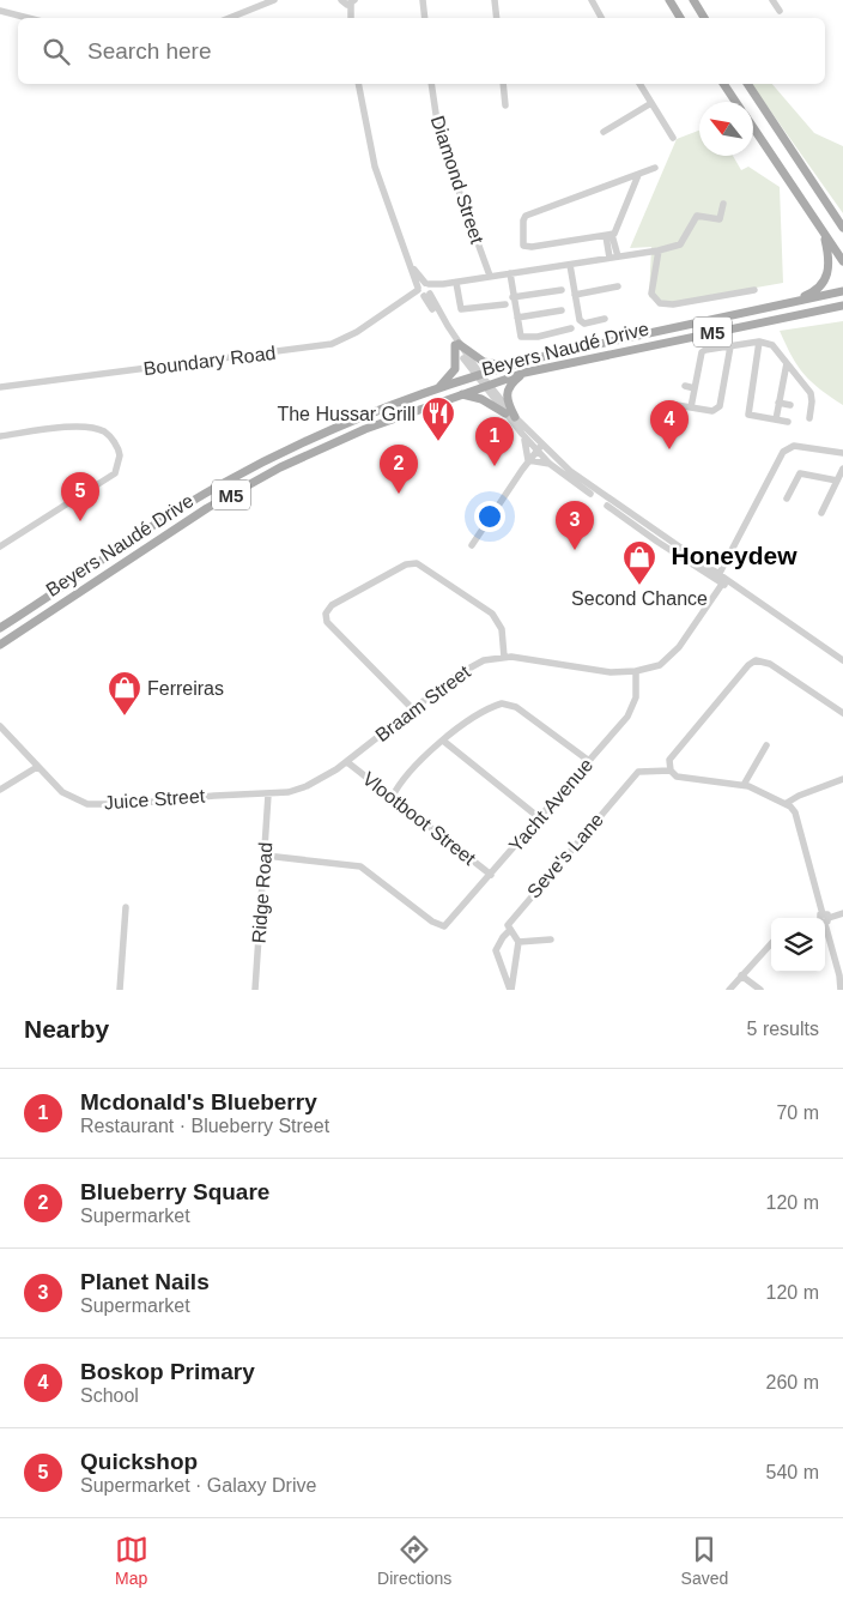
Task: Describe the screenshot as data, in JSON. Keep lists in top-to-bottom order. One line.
{"streets":{"main road":["M5","Beyers Naudé Drive"],"street":["Diamond Street","Boundary Road","Braam Street","Juice Street","Yacht Avenue","Vlootboot Street","Seve's Lane","Ridge Road"]},"crossings":[["Diamond Street","Boundary Road"],["Braam Street","Juice Street"],["Braam Street","Yacht Avenue"],["Braam Street","Vlootboot Street"],["Braam Street","Ridge Road"],["Juice Street","Ridge Road"],["Yacht Avenue","Vlootboot Street"],["Yacht Avenue","Ridge Road"]],"districts":["Honeydew"],"places":{"restaurant":["The Hussar Grill"],"shop":["Second Chance","Ferreiras"]},"north":"top left","page":{"search":"Search here","pins":["4","1","2","5","3"],"heading":["Nearby","5 results"],"list":[{"mark":"1","name":"Mcdonald's Blueberry","note":"Restaurant · Blueberry Street","value":"70 m"},{"mark":"2","name":"Blueberry Square","note":"Supermarket","value":"120 m"},{"mark":"3","name":"Planet Nails","note":"Supermarket","value":"120 m"},{"mark":"4","name":"Boskop Primary","note":"School","value":"260 m"},{"mark":"5","name":"Quickshop","note":"Supermarket · Galaxy Drive","value":"540 m"}],"nav":["Map","Directions","Saved"]}}
